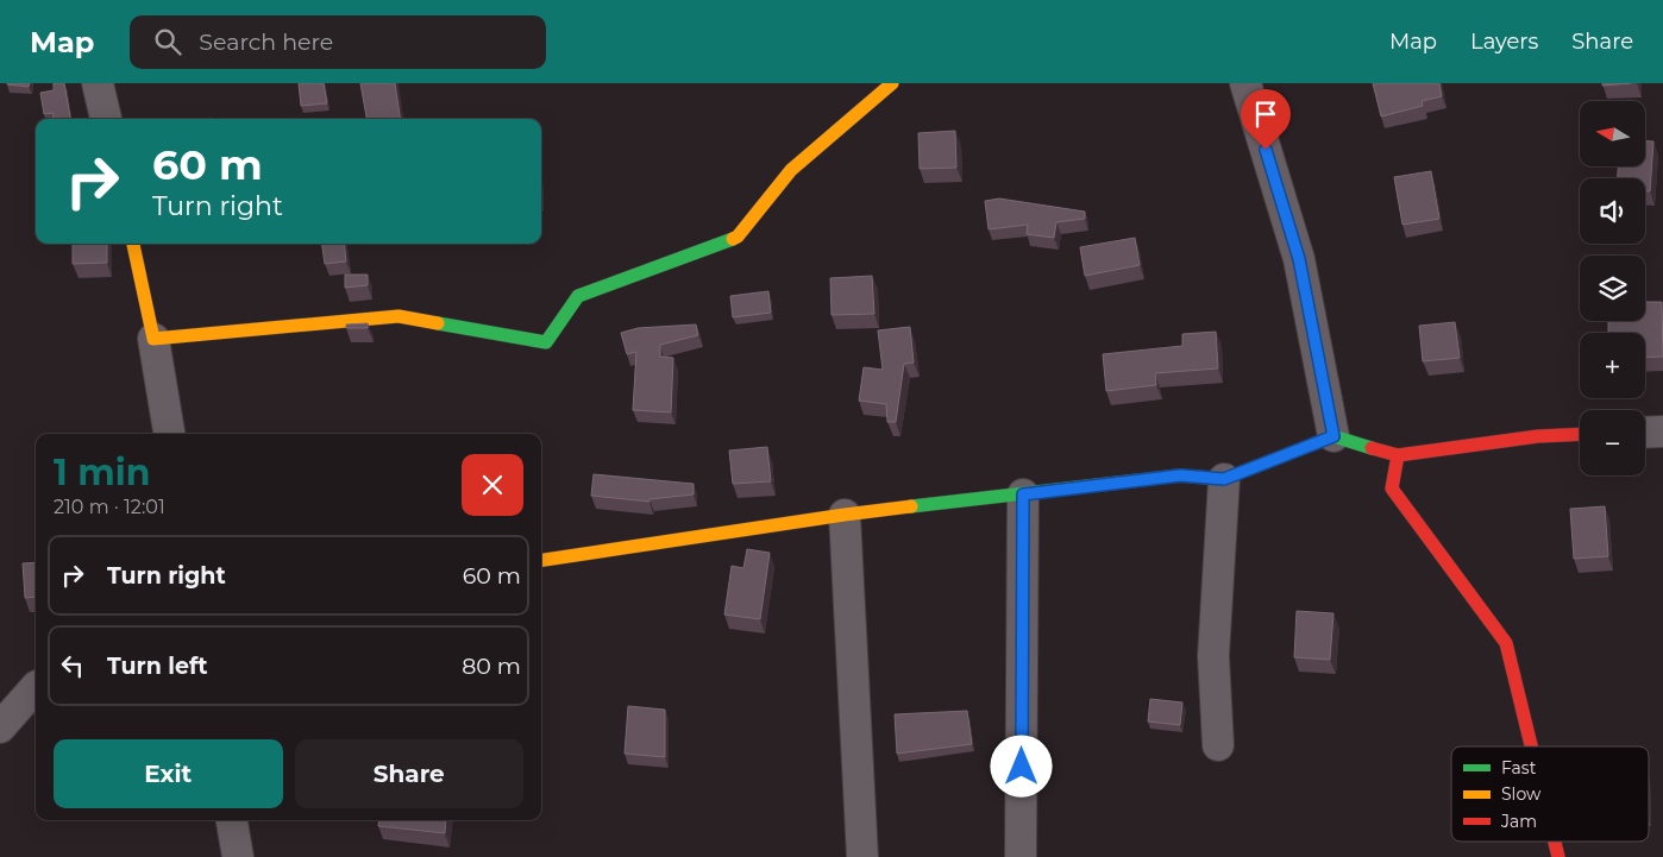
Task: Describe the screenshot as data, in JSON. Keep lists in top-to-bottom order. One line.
{"legend":["Fast","Slow","Jam"],"north":"left","page":{"header":"Map","search":"Search here","nav":["Map","Layers","Share"],"map_buttons":["+","−"],"turn":["60 m","Turn right"],"heading":["1 min","210 m · 12:01"],"list":[{"name":"Turn right","value":"60 m"},{"name":"Turn left","value":"80 m"}],"buttons":["Exit","Share"]}}
